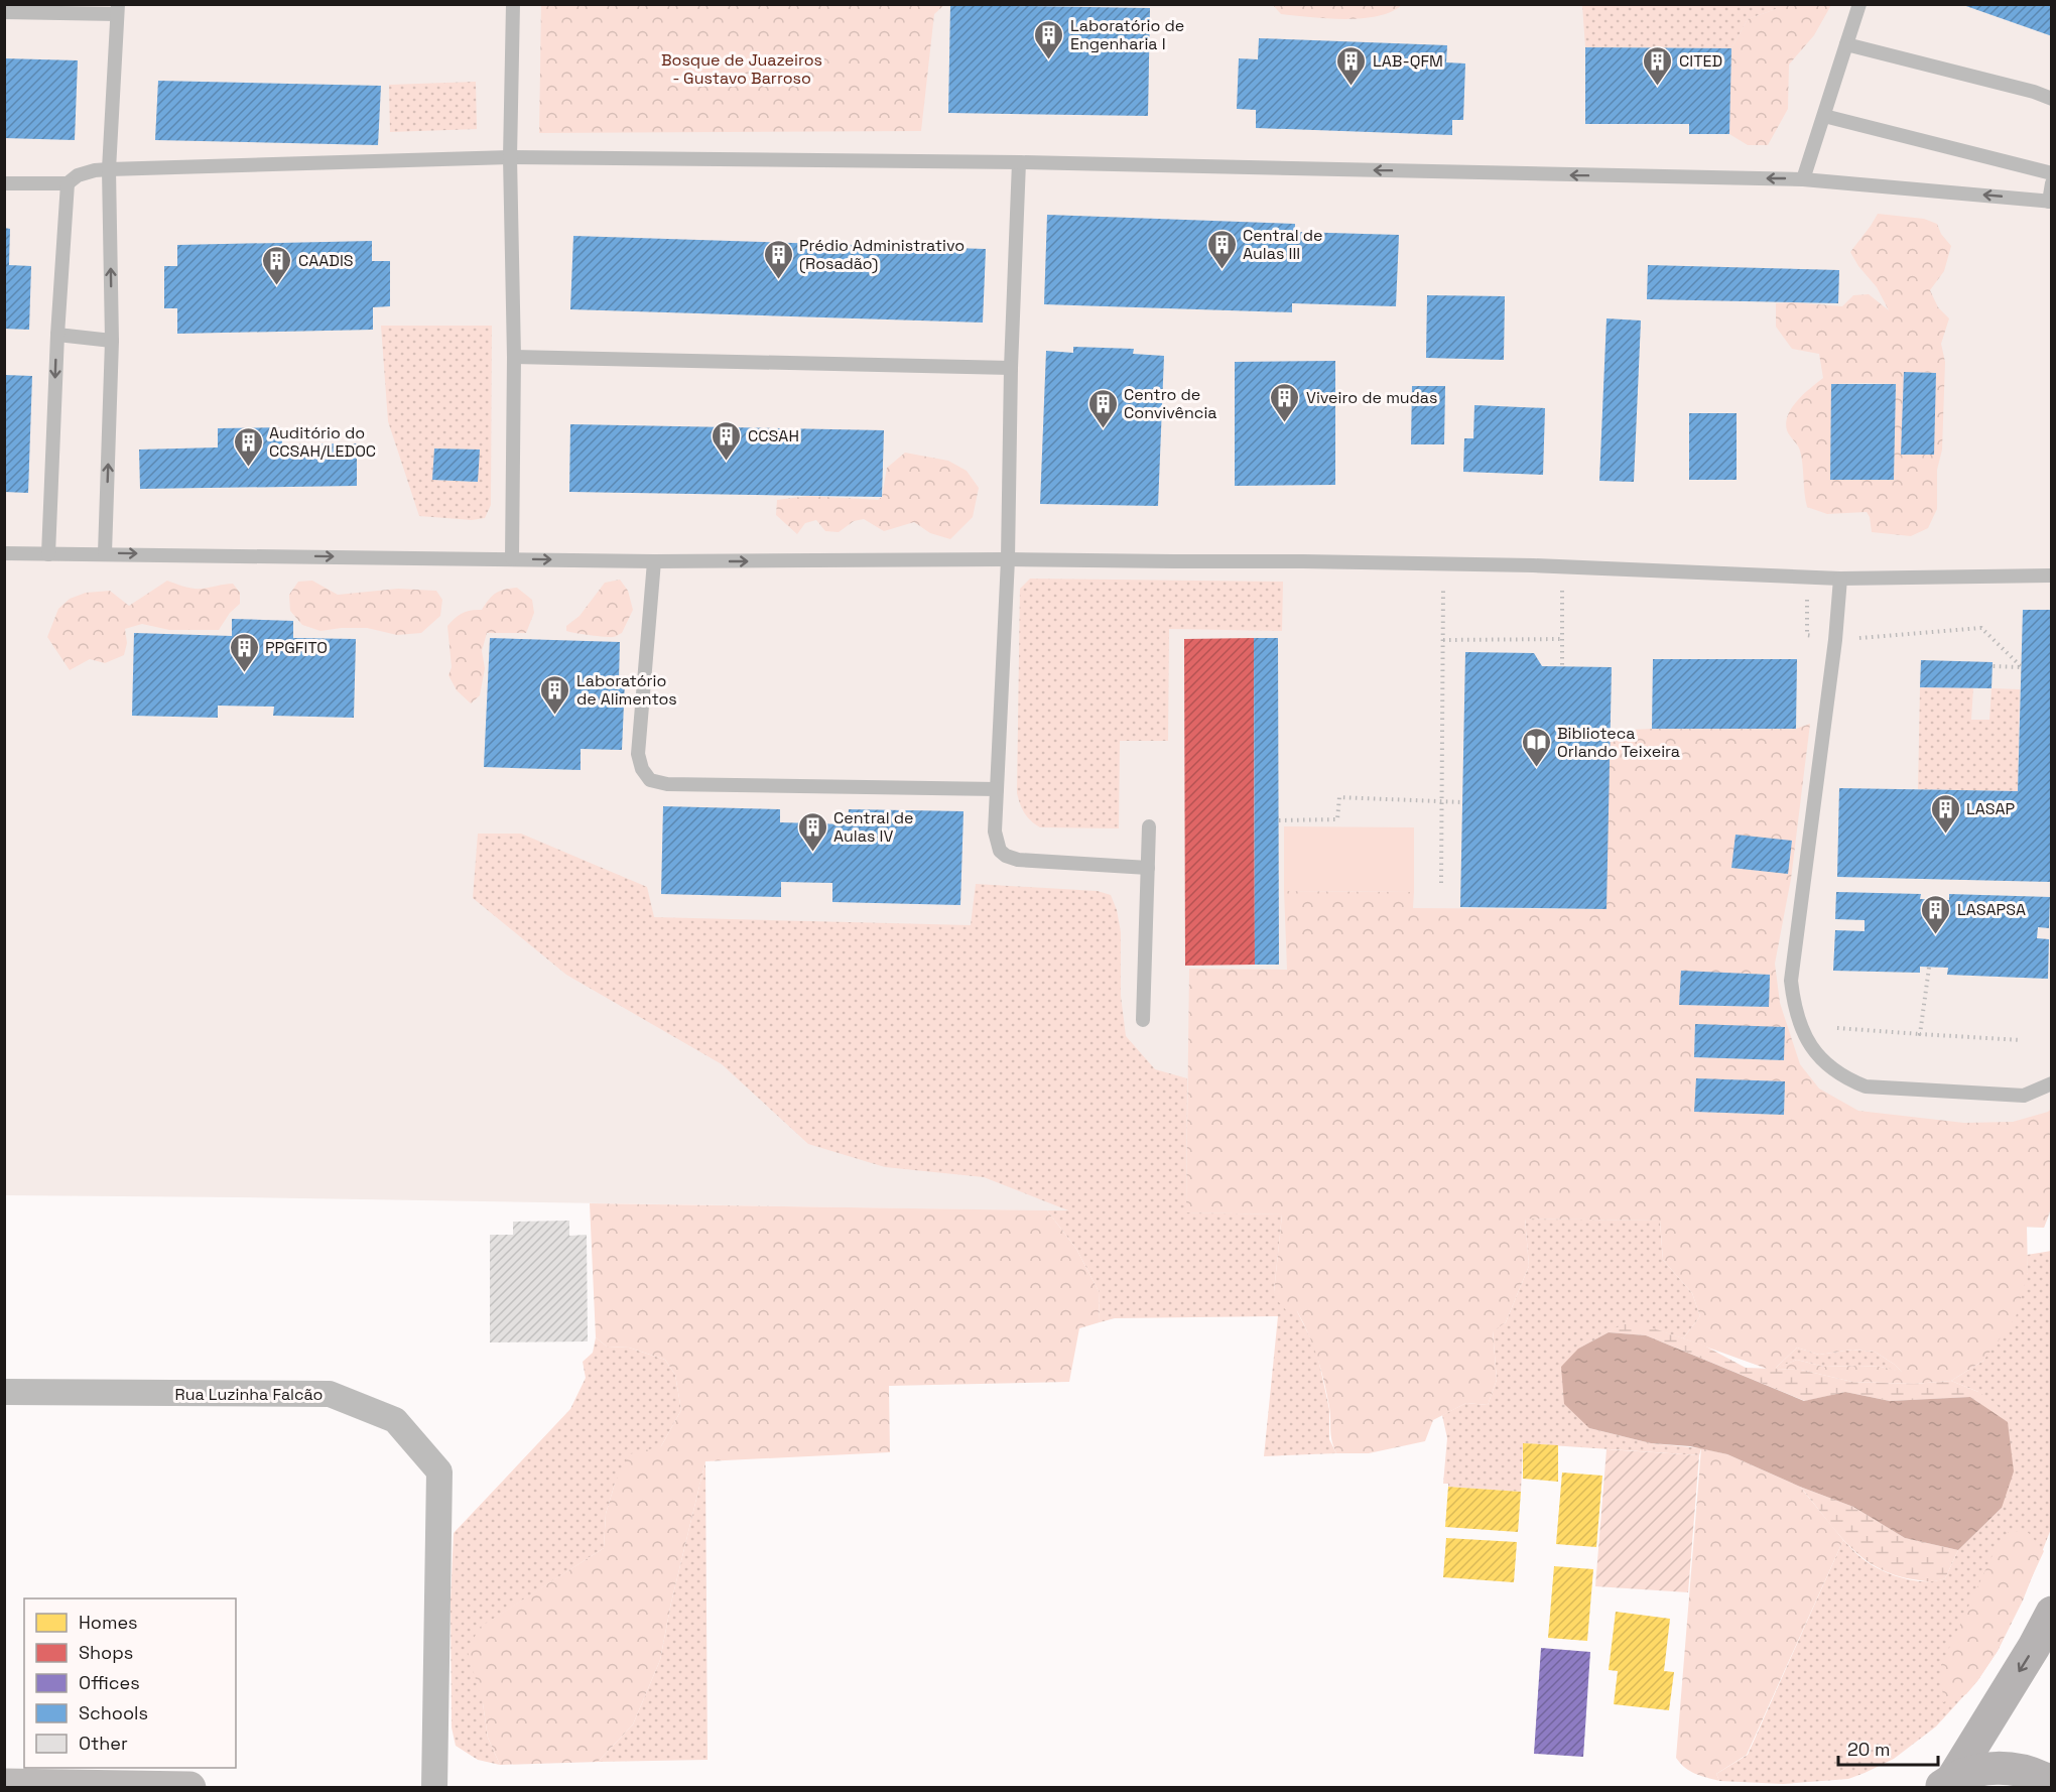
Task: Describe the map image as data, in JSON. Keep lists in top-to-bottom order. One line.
{"streets":{"street":["Rua Luzinha Falcão"]},"parks":["Bosque de Juazeiros - Gustavo Barroso"],"places":{"building":["Laboratório de Engenharia I","LAB-QFM","CITED","Central de Aulas III","Prédio Administrativo (Rosadão)","CAADIS","Viveiro de mudas","Centro de Convivência","CCSAH","Auditório do CCSAH/LEDOC","PPGFITO","Laboratório de Alimentos","LASAP","Central de Aulas IV","LASAPSA"],"library":["Biblioteca Orlando Teixeira"]},"legend":["Homes","Shops","Offices","Schools","Other"],"scale_bar":"20 m"}
